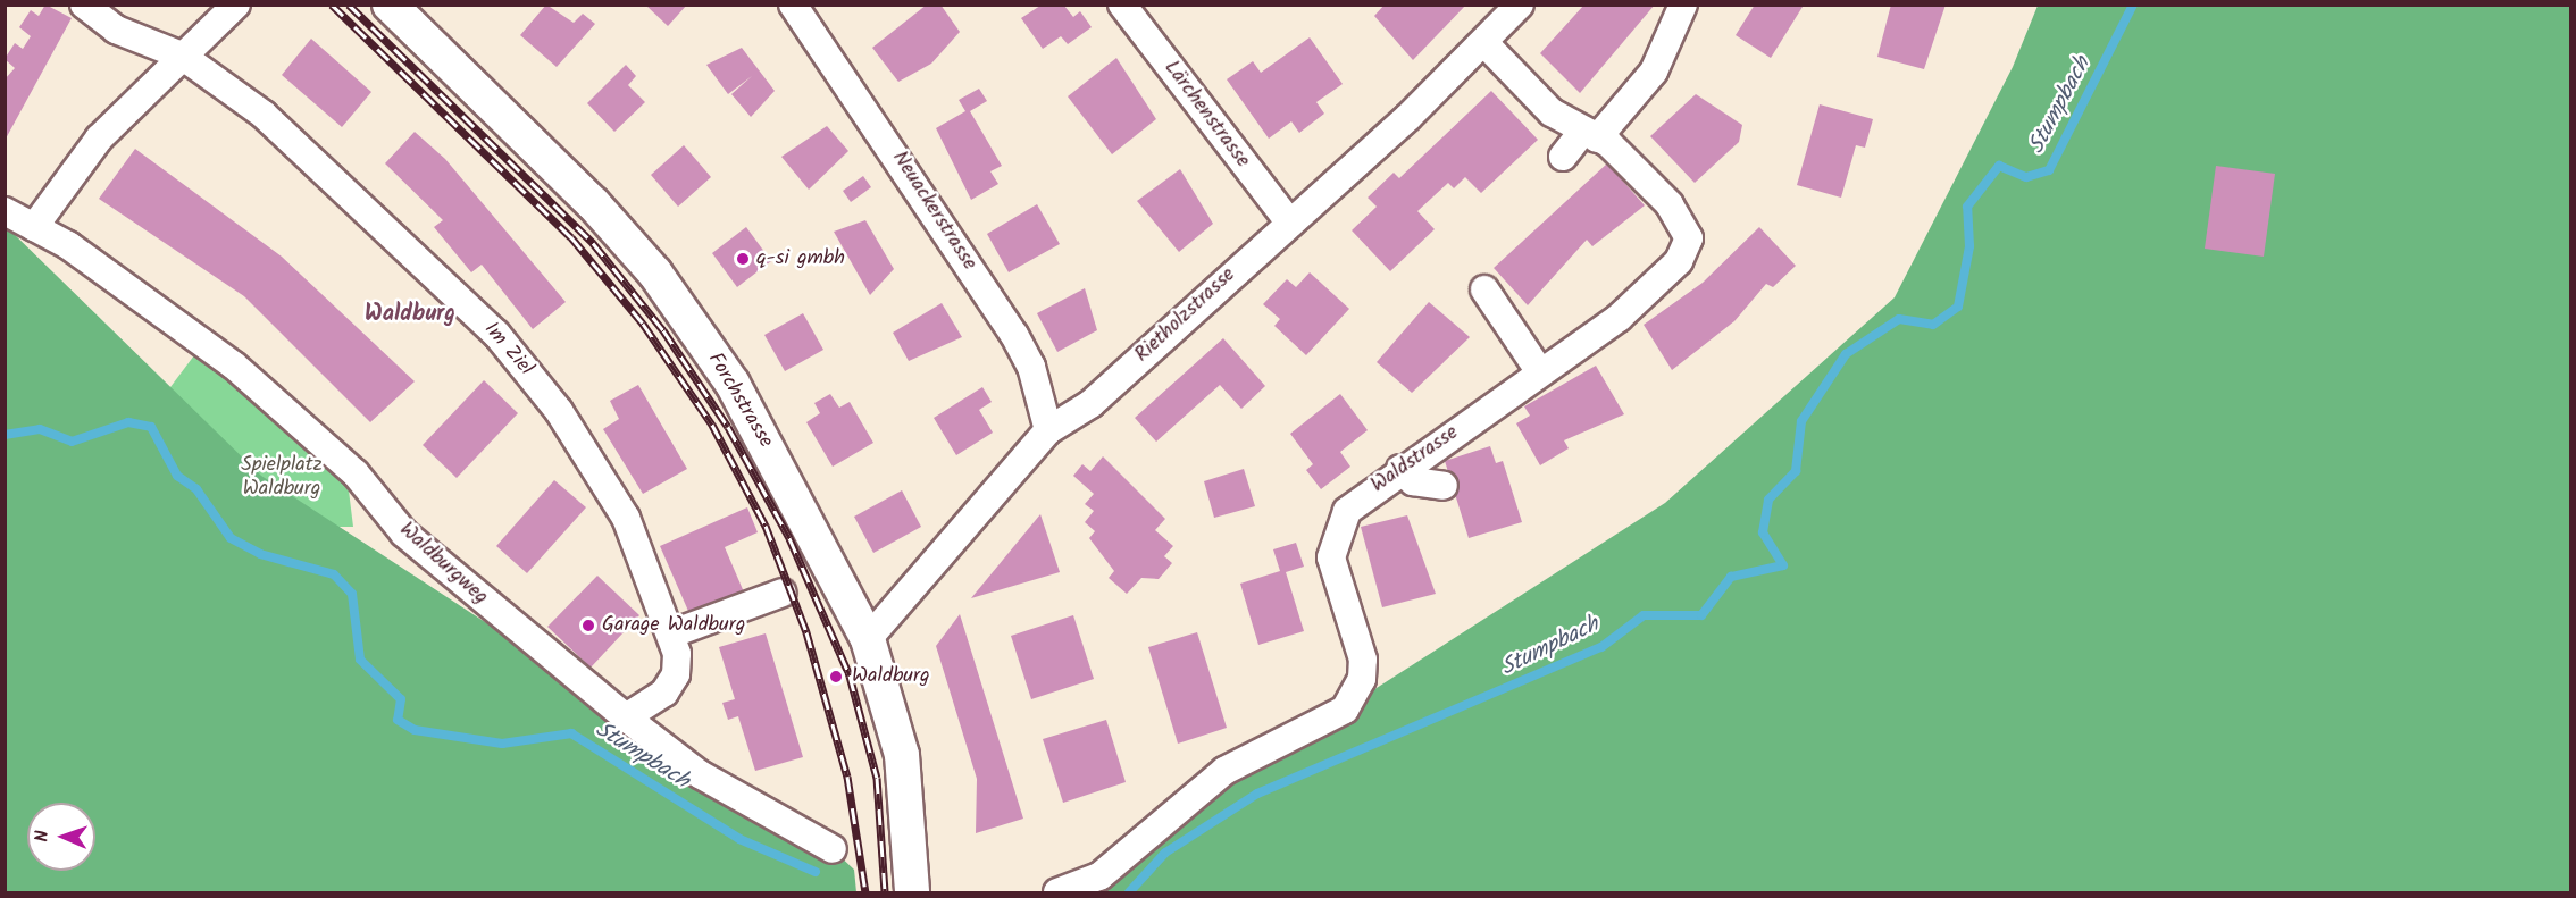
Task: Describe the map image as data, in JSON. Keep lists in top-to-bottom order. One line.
{"streets":{"main road":["Forchstrasse"],"street":["Lärchenstrasse","Neuackerstrasse","Rietholzstrasse","Im Ziel","Waldstrasse","Waldburgweg"]},"crossings":[["Lärchenstrasse","Rietholzstrasse"],["Neuackerstrasse","Rietholzstrasse"],["Rietholzstrasse","Forchstrasse"],["Rietholzstrasse","Waldstrasse"],["Im Ziel","Waldburgweg"]],"districts":["Waldburg"],"water":["Stumpbach"],"parks":["Spielplatz Waldburg"],"places":["q-si gmbh","Garage Waldburg","Waldburg"],"north":"left"}
